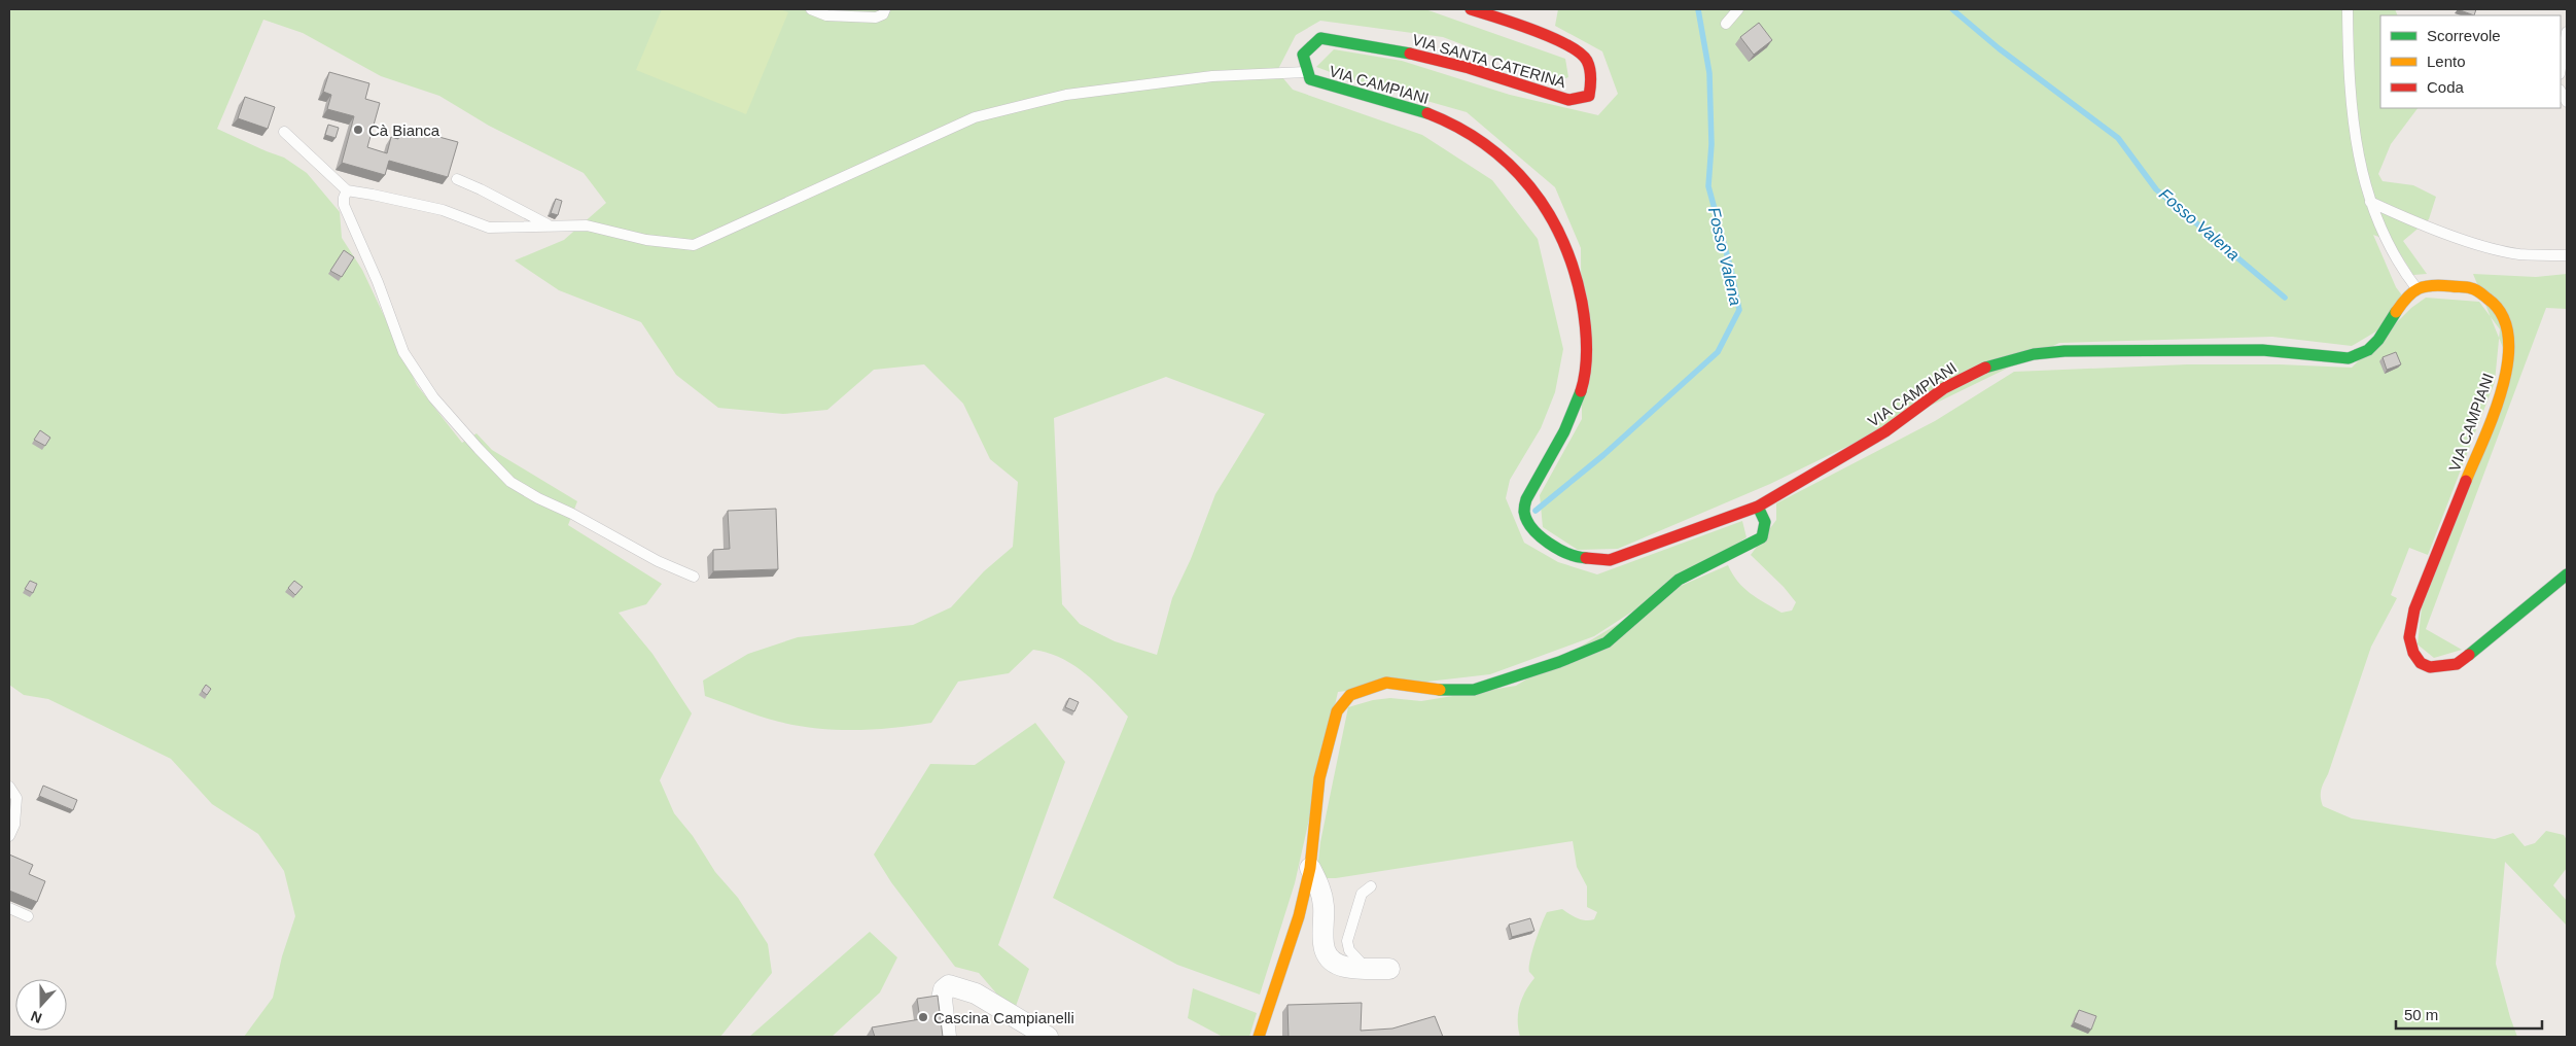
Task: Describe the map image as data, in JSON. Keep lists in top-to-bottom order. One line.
{"streets":{"street":["VIA SANTA CATERINA","VIA CAMPIANI"]},"crossings":[["VIA SANTA CATERINA","VIA CAMPIANI"]],"water":["Fosso Valena"],"places":["Cà Bianca","Cascina Campianelli"],"legend":["Scorrevole","Lento","Coda"],"scale_bar":"50 m","north":"bottom"}
